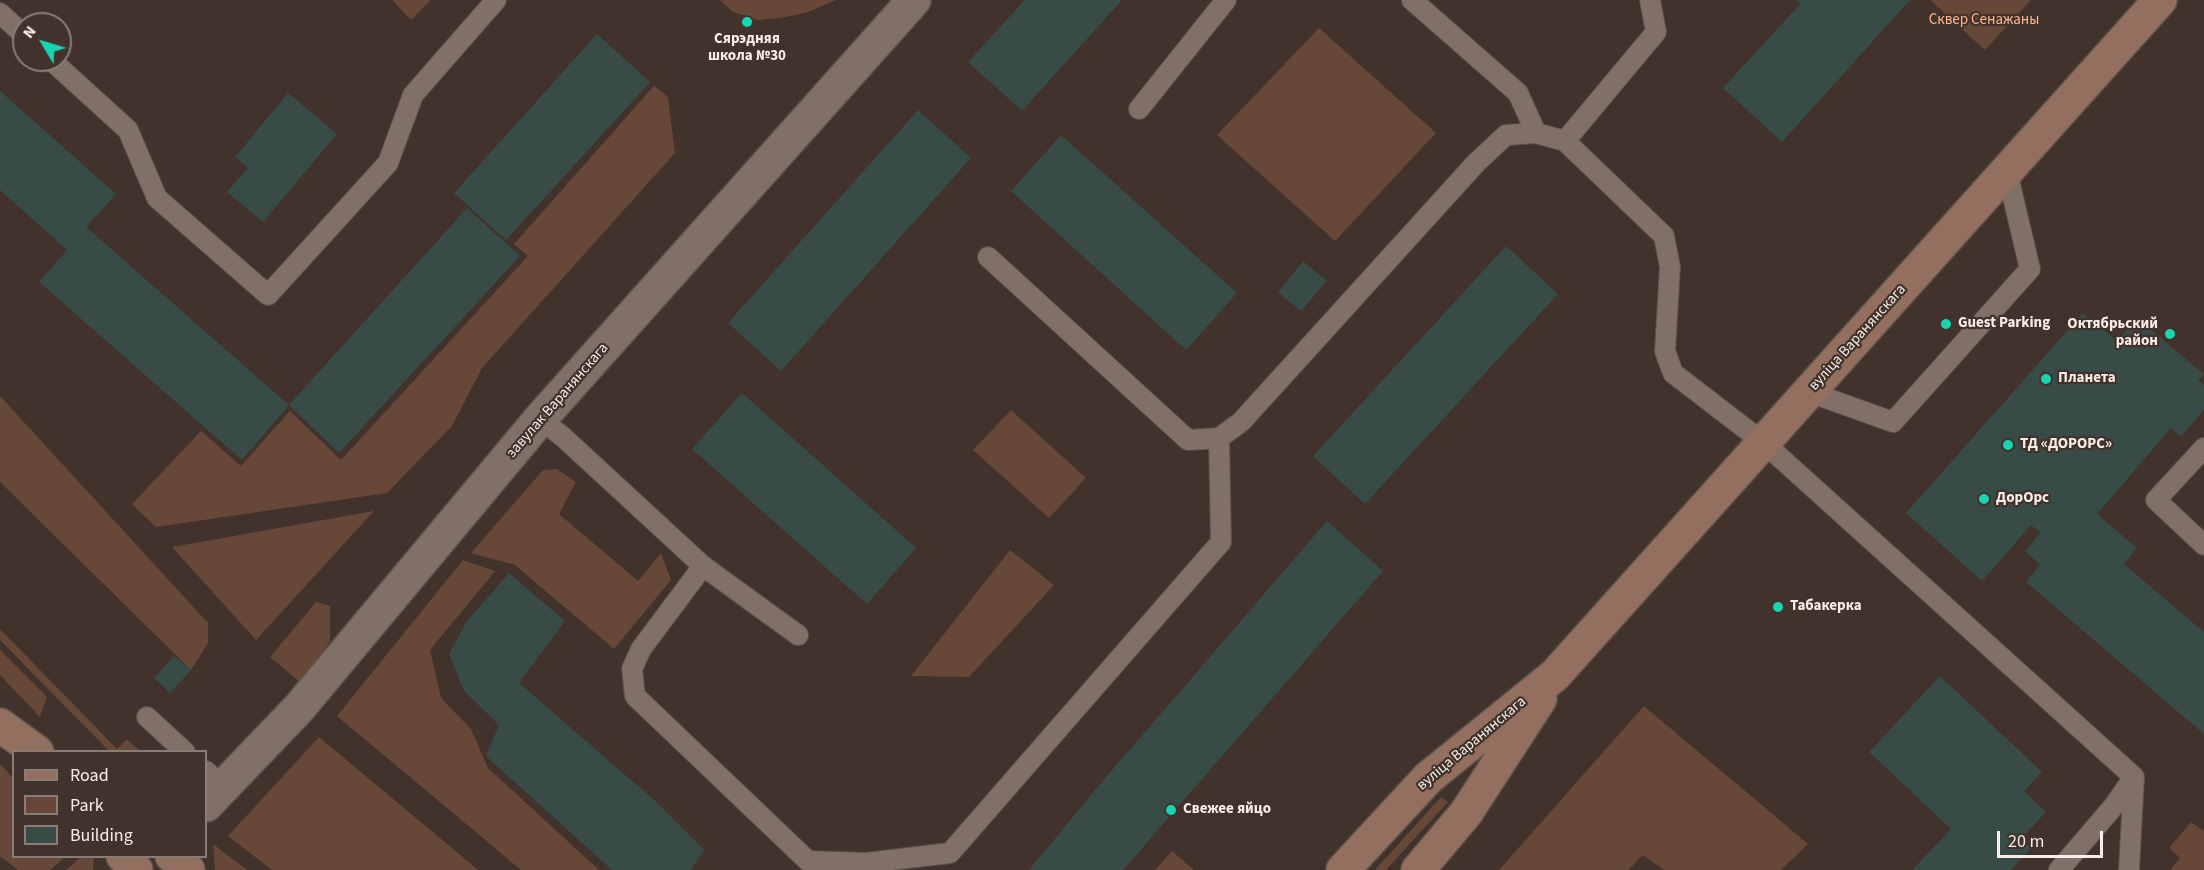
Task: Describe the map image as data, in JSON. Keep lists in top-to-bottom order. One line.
{"streets":{"main road":["вуліца Варанянскага"],"street":["завулак Варанянскага"]},"parks":["Сквер Сенажаны"],"places":["Сярэдняя школа №30","Guest Parking","Октябрьский район","Планета","ТД «ДОРОРС»","ДорОрс","Табакерка","Свежее яйцо"],"legend":["Road","Park","Building"],"scale_bar":"20 m","north":"top left"}
